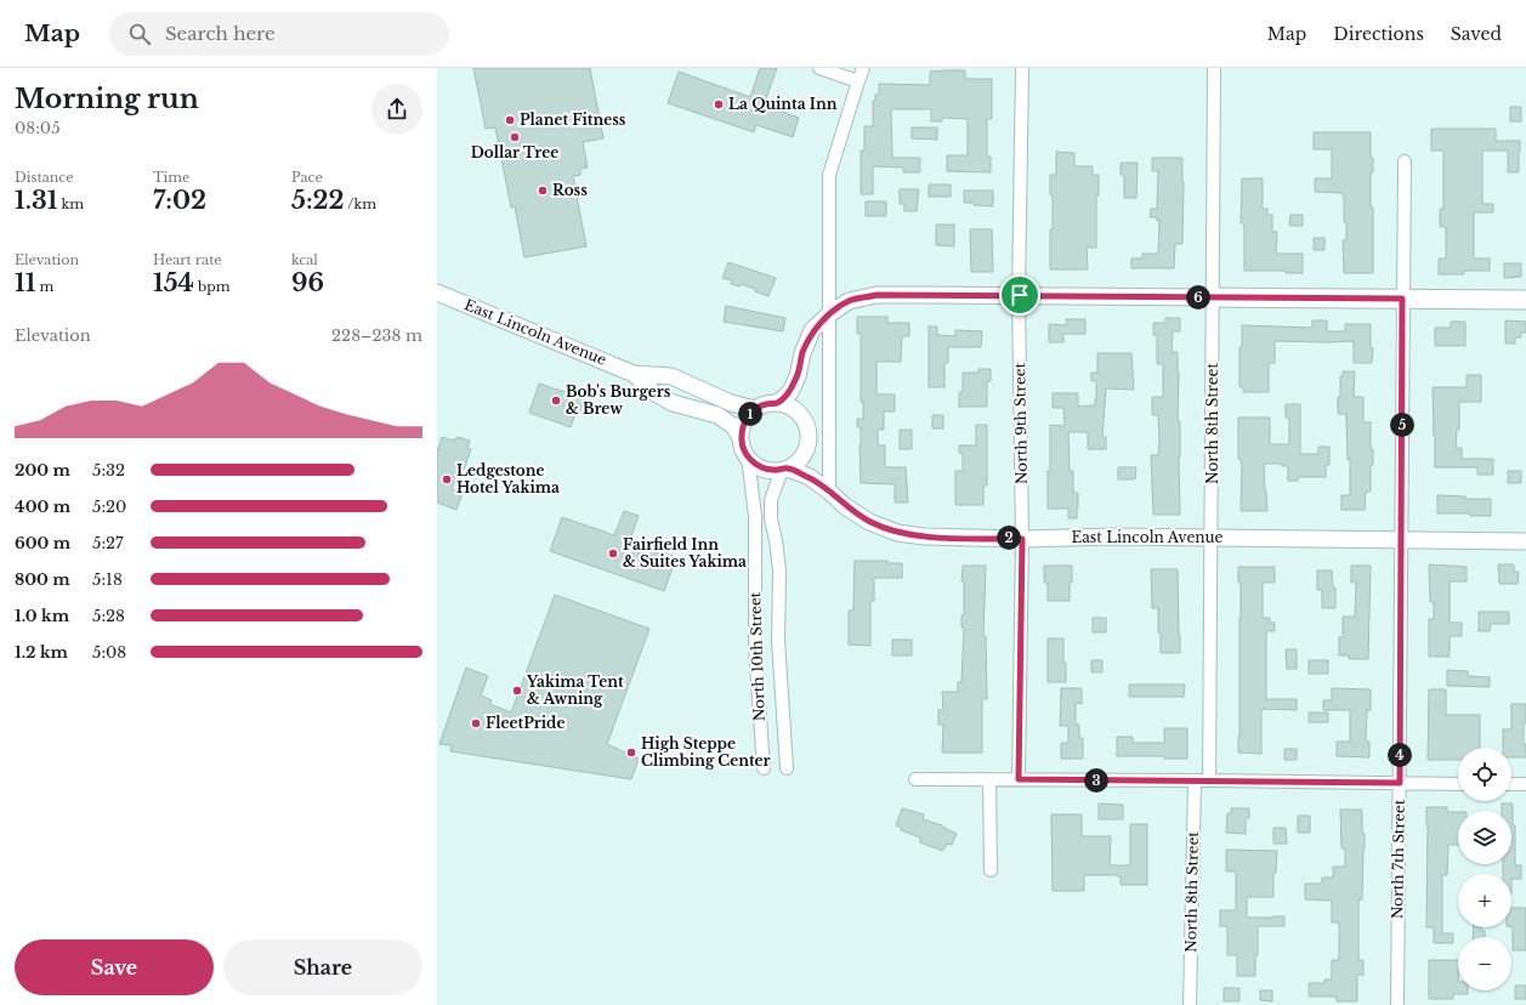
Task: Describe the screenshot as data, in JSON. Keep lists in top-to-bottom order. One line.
{"streets":{"street":["East Lincoln Avenue","North 9th Street","North 8th Street","North 10th Street","North 7th Street"]},"crossings":[["East Lincoln Avenue","North 9th Street"],["East Lincoln Avenue","North 8th Street"],["East Lincoln Avenue","North 10th Street"],["East Lincoln Avenue","North 7th Street"]],"places":["La Quinta Inn","Planet Fitness","Dollar Tree","Ross","Bob's Burgers & Brew","Ledgestone Hotel Yakima","Fairfield Inn & Suites Yakima","Yakima Tent & Awning","FleetPride","High Steppe Climbing Center"],"page":{"header":"Map","search":"Search here","nav":["Map","Directions","Saved"],"heading":["Morning run","08:05"],"stats":[["Distance","1.31 km"],["Time","7:02"],["Pace","5:22 /km"],["Elevation","11 m"],["Heart rate","154 bpm"],["kcal","96"]],"pins":["6","1","5","2","4","3"],"chart":["Elevation","228–238 m"],"list":[{"name":"200 m","note":"5:32"},{"name":"400 m","note":"5:20"},{"name":"600 m","note":"5:27"},{"name":"800 m","note":"5:18"},{"name":"1.0 km","note":"5:28"},{"name":"1.2 km","note":"5:08"}],"map_buttons":["+","−"],"buttons":["Save","Share"]}}
